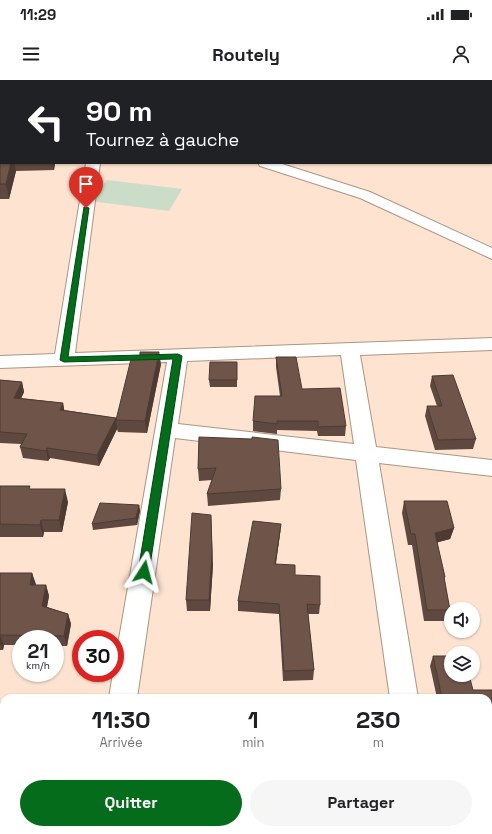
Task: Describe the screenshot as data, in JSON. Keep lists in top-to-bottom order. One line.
{"page":{"status":"11:29","header":"Routely","turn":["90 m","Tournez à gauche"],"speed":"21 km/h","limit":"30","eta":["11:30","Arrivée","1","min","230","m"],"buttons":["Quitter","Partager"]}}
